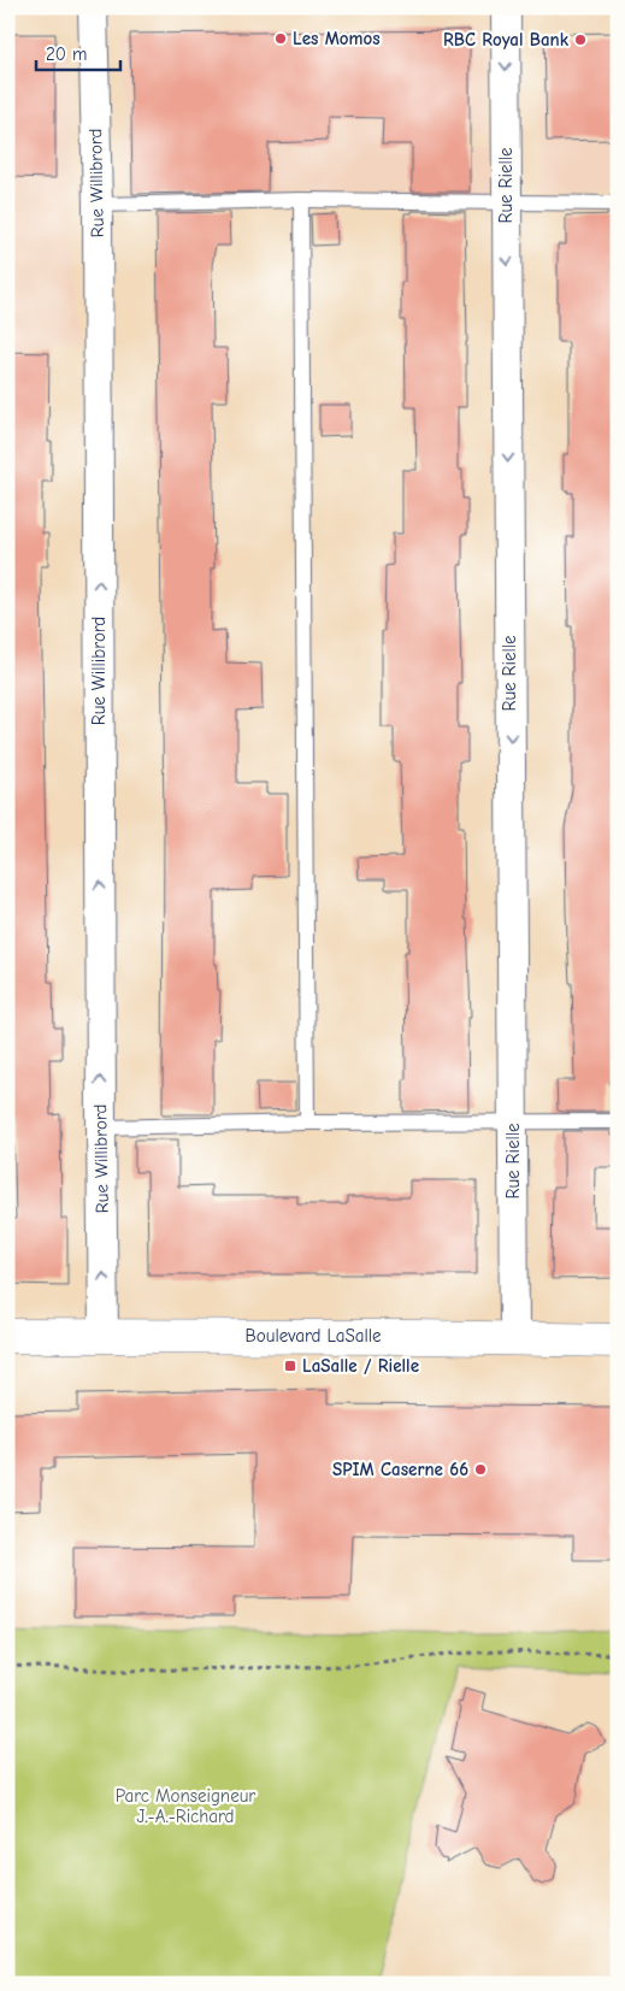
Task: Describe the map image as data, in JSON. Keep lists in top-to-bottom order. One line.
{"streets":{"main road":["Boulevard LaSalle"],"street":["Rue Willibrord","Rue Rielle"]},"crossings":[["Rue Willibrord","Boulevard LaSalle"],["Rue Rielle","Boulevard LaSalle"]],"one_way":["Rue Willibrord","Rue Rielle"],"parks":["Parc Monseigneur J.-A.-Richard"],"places":{"other":["Les Momos","RBC Royal Bank","SPIM Caserne 66"],"transit":["LaSalle / Rielle"]},"scale_bar":"20 m"}
